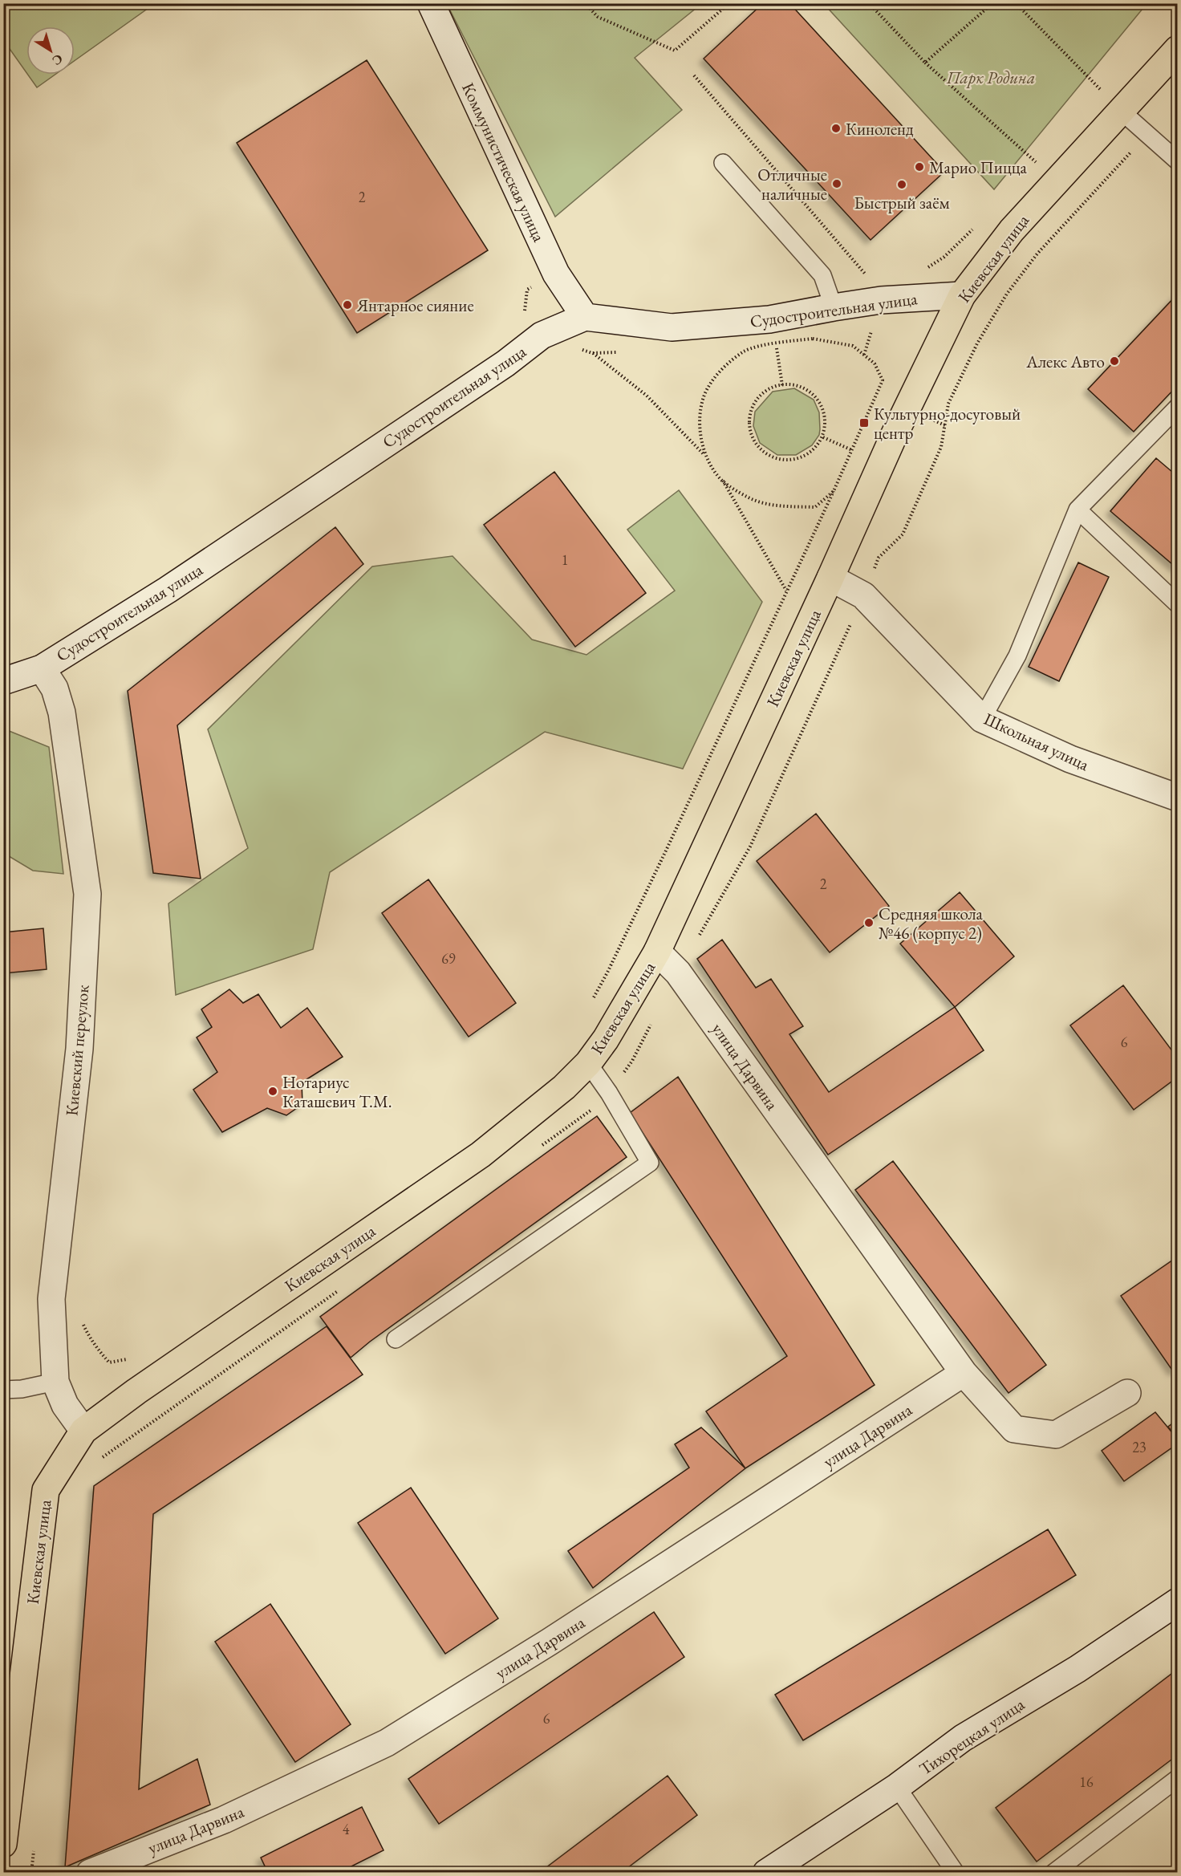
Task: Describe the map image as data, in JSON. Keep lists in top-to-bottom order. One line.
{"streets":{"main road":["Киевская улица"],"street":["Коммунистическая улица","Судостроительная улица","Школьная улица","Киевский переулок","улица Дарвина","Тихорецкая улица"]},"crossings":[["Коммунистическая улица","Судостроительная улица"],["Киевская улица","Судостроительная улица"],["Киевская улица","Школьная улица"],["Киевская улица","Киевский переулок"],["Киевская улица","улица Дарвина"],["Судостроительная улица","Киевский переулок"]],"parks":["Парк Родина"],"places":{"other":["Киноленд","Марио Пицца","Отличные наличные","Быстрый заём","Янтарное сияние","Алекс Авто","Средняя школа №46 (корпус 2)","Нотариус Каташевич Т.М."],"transit":["Культурно-досуговый центр"]},"house_numbers":["2","1","2","69","6","23","6","16","4"],"north":"bottom right"}
